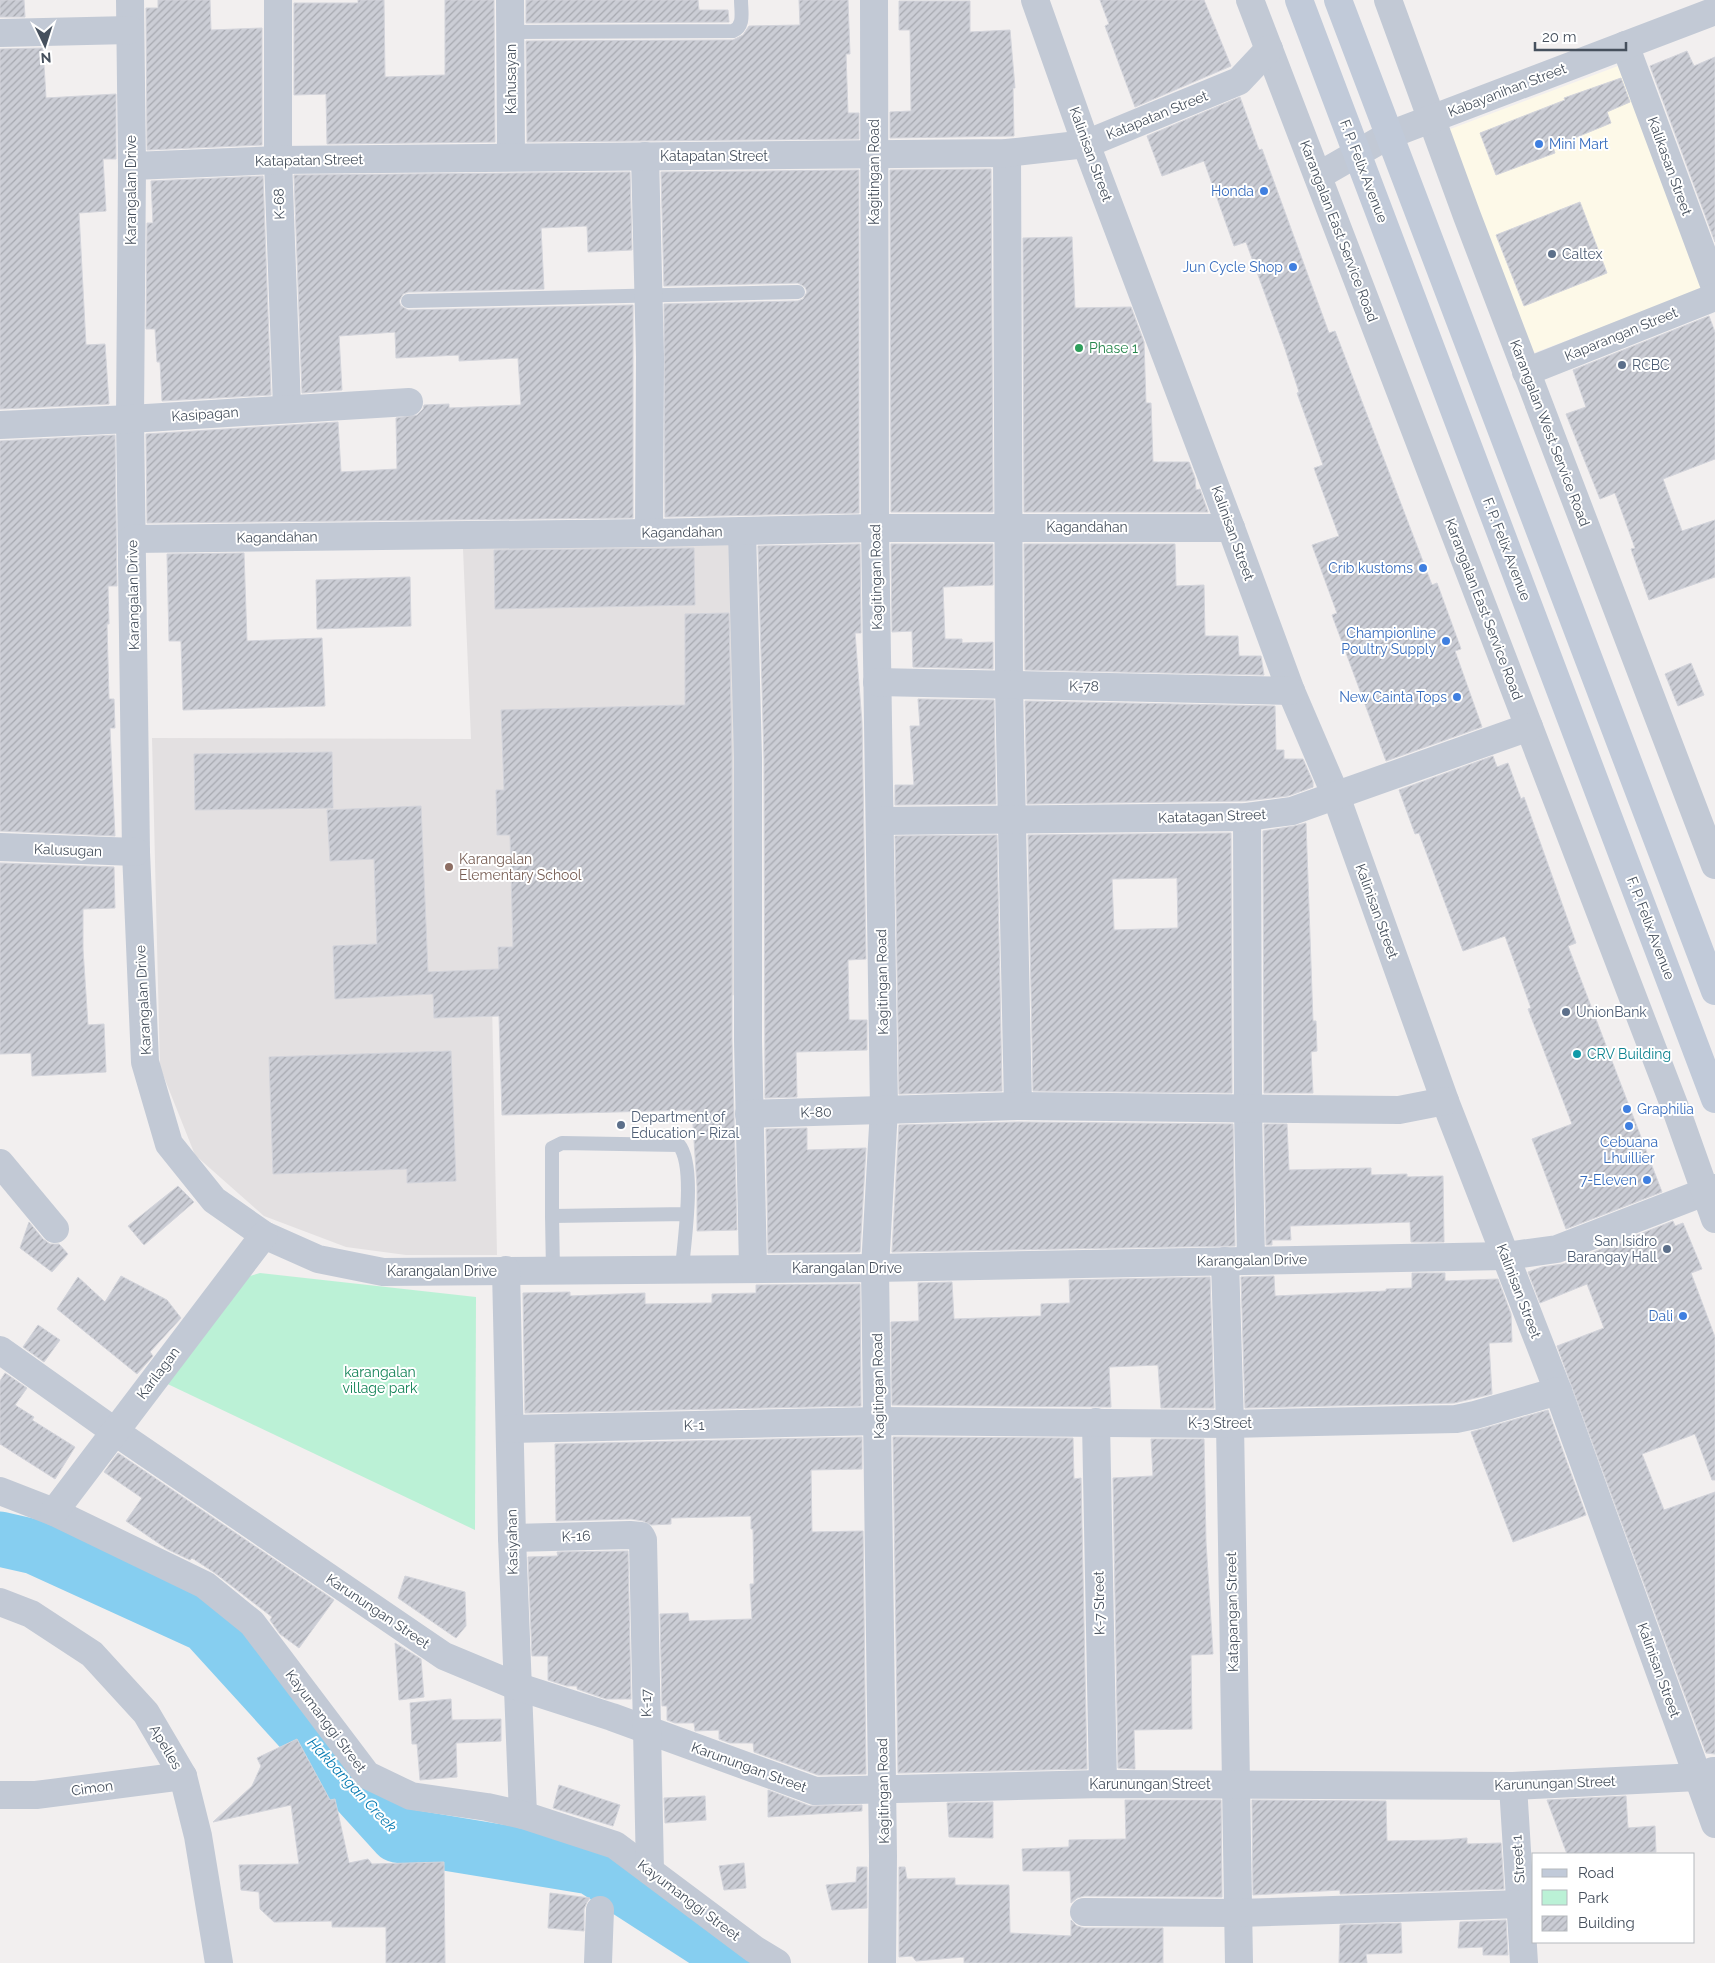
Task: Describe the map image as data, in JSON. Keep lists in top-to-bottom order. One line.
{"streets":{"main road":["F. P. Felix Avenue"],"street":["Kahusayan","Kabayanihan Street","Katapatan Street","Kalinisan Street","Kalikasan Street","Kagitingan Road","Karangalan Drive","K-68","Karangalan East Service Road","Kaparangan Street","Kasipagan","Karangalan West Service Road","Kagandahan","K-78","Katatagan Street","Kalusugan","K-80","Karilagan","K-3 Street","K-1","K-16","Kasiyahan","K-7 Street","Karunungan Street","Katapangan Street","K-17","Kayumanggi Street","Apelles","Cimon","Street 1"]},"crossings":[["Kahusayan","Katapatan Street"],["Kabayanihan Street","Kalikasan Street"],["Kabayanihan Street","F. P. Felix Avenue"],["Kabayanihan Street","Karangalan East Service Road"],["Kabayanihan Street","Karangalan West Service Road"],["Katapatan Street","Kalinisan Street"],["Katapatan Street","Kagitingan Road"],["Katapatan Street","Karangalan Drive"],["Katapatan Street","K-68"],["Katapatan Street","Karangalan East Service Road"],["Kalinisan Street","Karangalan Drive"],["Kalinisan Street","Kagandahan"],["Kalinisan Street","K-78"],["Kalinisan Street","Katatagan Street"],["Kalinisan Street","K-80"],["Kalinisan Street","K-3 Street"],["Kalinisan Street","Karunungan Street"],["Kagitingan Road","Karangalan Drive"],["Kagitingan Road","Kagandahan"],["Kagitingan Road","K-78"],["Kagitingan Road","Katatagan Street"],["Kagitingan Road","K-80"],["Kagitingan Road","K-3 Street"],["Kagitingan Road","K-1"],["Kagitingan Road","Karunungan Street"],["Karangalan Drive","Karangalan East Service Road"],["Karangalan Drive","Kasipagan"],["Karangalan Drive","Kagandahan"],["Karangalan Drive","Kalusugan"],["Karangalan Drive","Karilagan"],["Karangalan Drive","Kasiyahan"],["Karangalan Drive","Katapangan Street"],["K-68","Kasipagan"],["Karangalan East Service Road","Katatagan Street"],["Kaparangan Street","Karangalan West Service Road"],["Katatagan Street","Katapangan Street"],["K-80","Katapangan Street"],["Karilagan","Karunungan Street"],["Karilagan","Kayumanggi Street"],["K-3 Street","K-1"],["K-3 Street","K-7 Street"],["K-3 Street","Katapangan Street"],["K-1","Kasiyahan"],["K-16","Kasiyahan"],["K-16","K-17"],["Kasiyahan","Karunungan Street"],["Kasiyahan","Kayumanggi Street"],["K-7 Street","Karunungan Street"],["Karunungan Street","Katapangan Street"],["Karunungan Street","K-17"],["Karunungan Street","Street 1"],["K-17","Kayumanggi Street"],["Apelles","Cimon"]],"water":["Hakbangan Creek"],"parks":["karangalan village park"],"places":["Mini Mart","Honda","Caltex","Jun Cycle Shop","Phase 1","RCBC","Crib kustoms","Championline Poultry Supply","New Cainta Tops","Karangalan Elementary School","UnionBank","CRV Building","Graphilia","Department of Education - Rizal","Cebuana Lhuillier","7-Eleven","San Isidro Barangay Hall","Dali"],"legend":["Road","Park","Building"],"scale_bar":"20 m","north":"bottom"}
